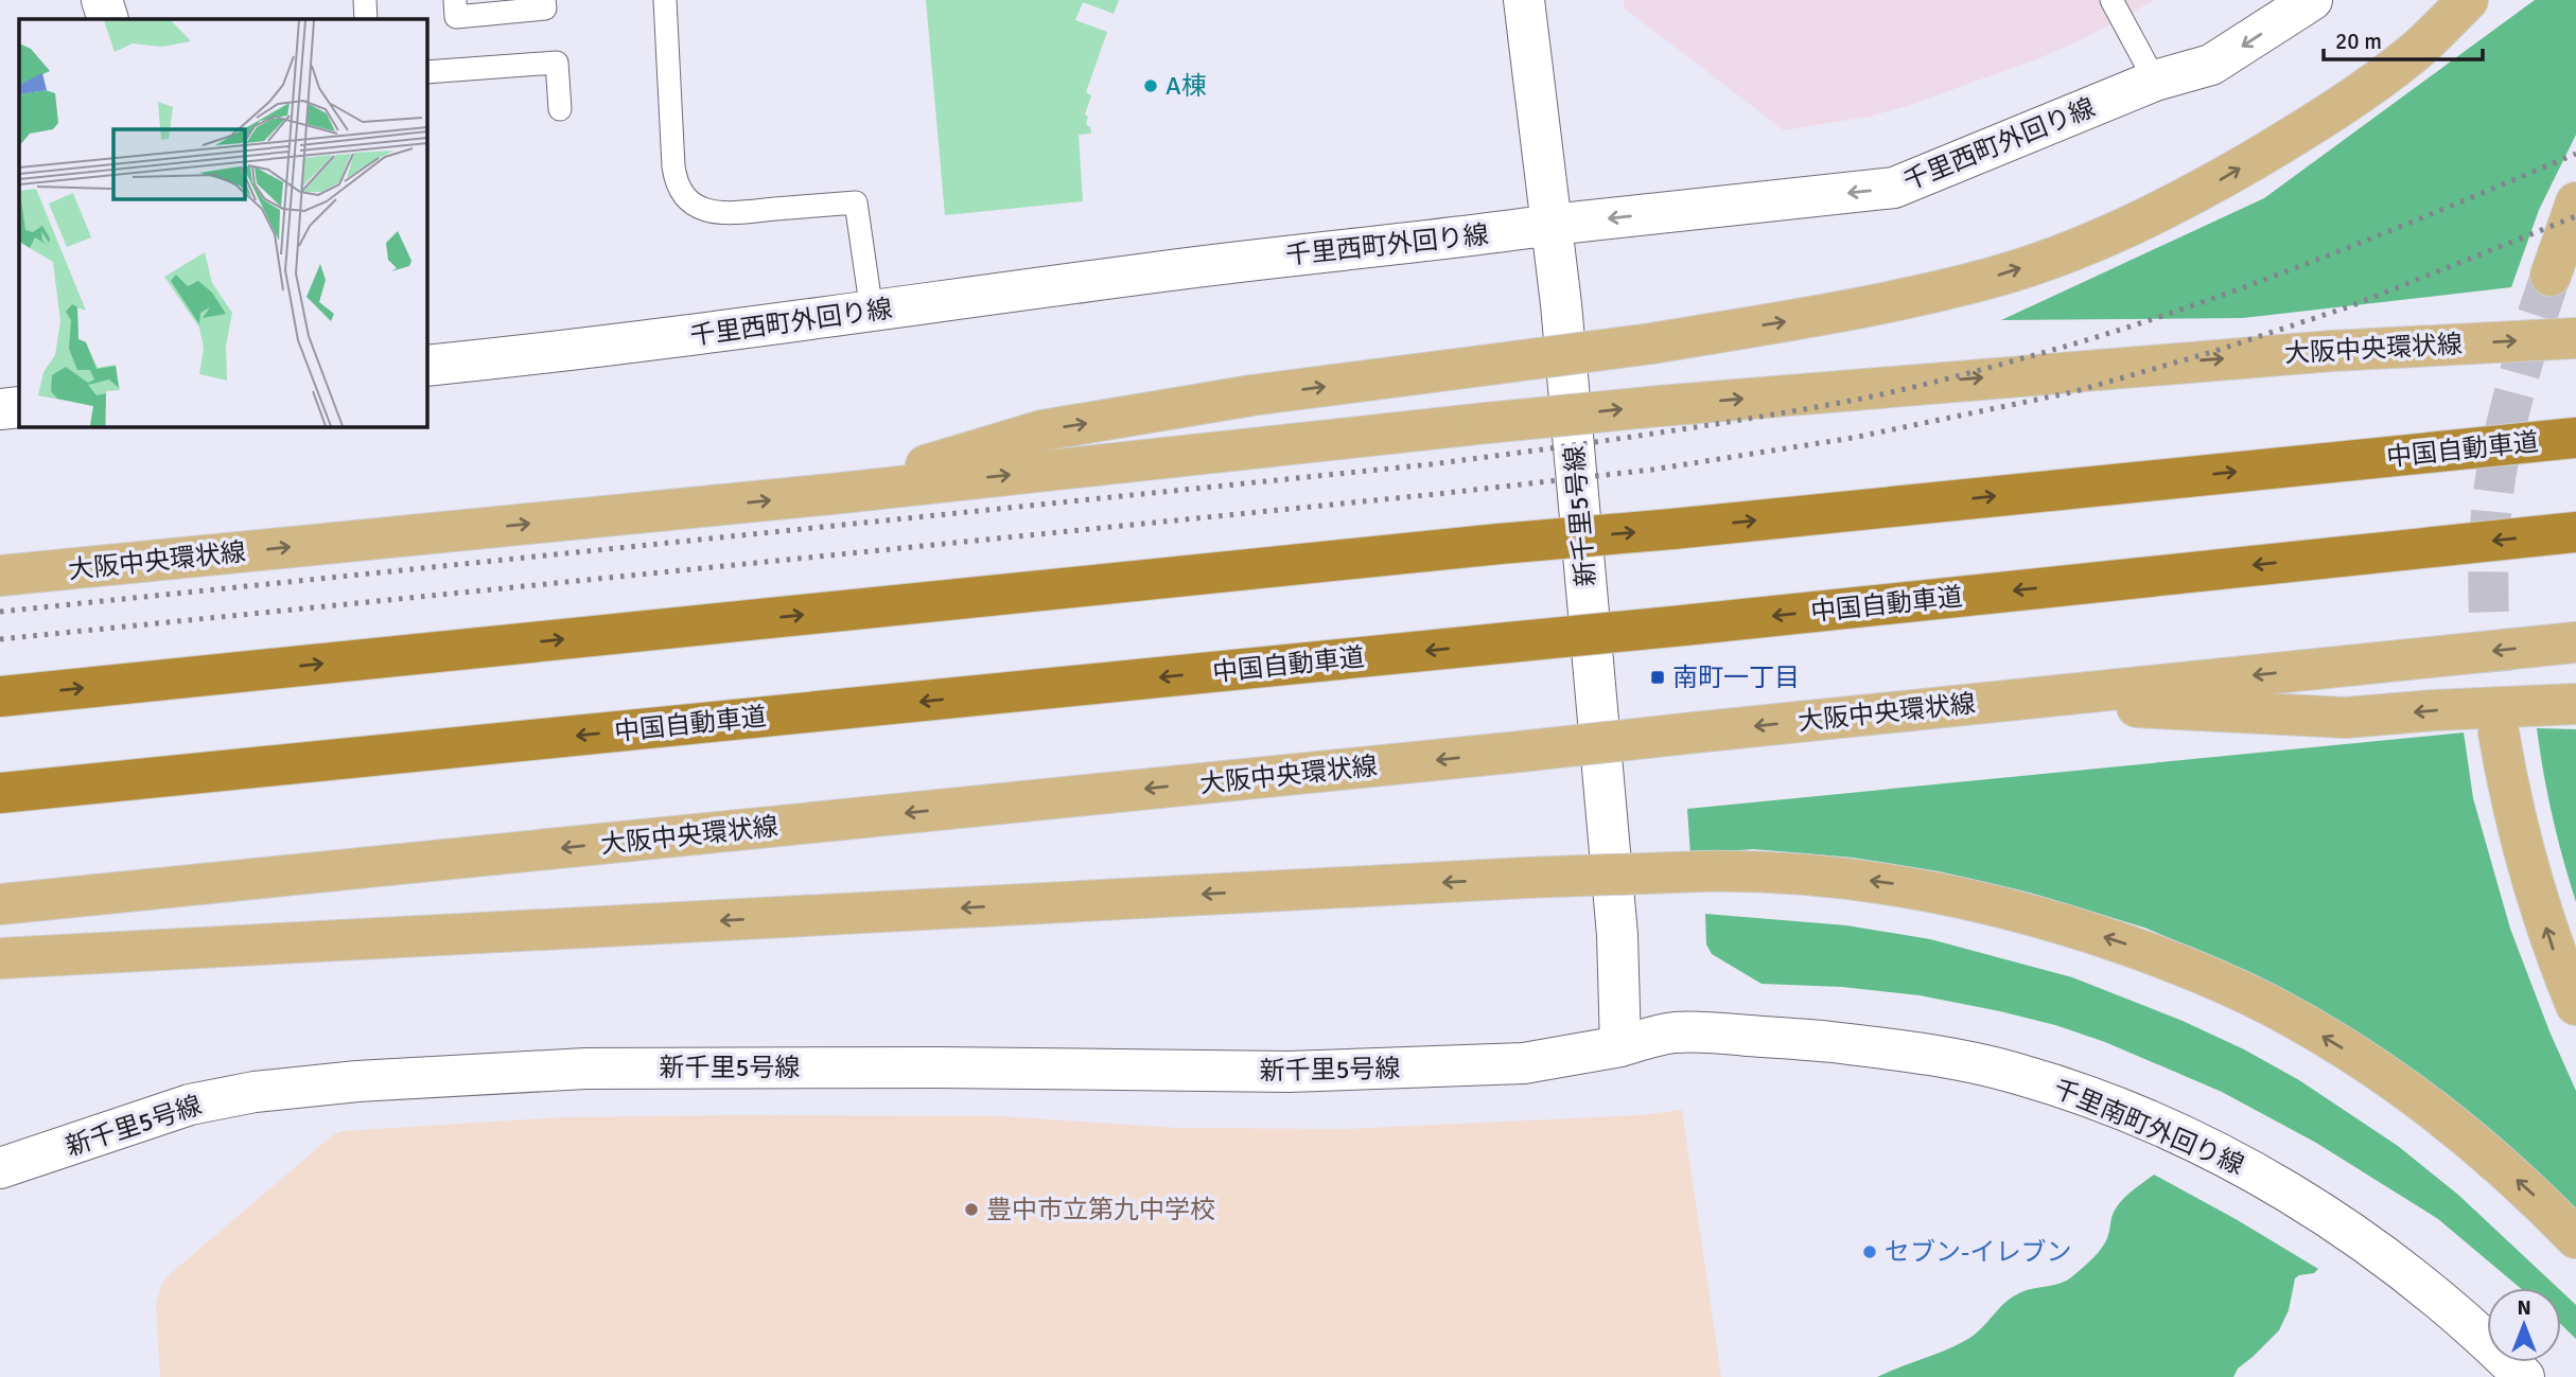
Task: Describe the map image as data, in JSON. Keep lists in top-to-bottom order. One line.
{"streets":{"highway":["中国自動車道"],"main road":["大阪中央環状線"],"street":["千里西町外回り線","新千里5号線","千里南町外回り線"]},"crossings":[["千里西町外回り線","新千里5号線"],["新千里5号線","千里南町外回り線"]],"one_way":["千里西町外回り線"],"places":{"other":["A棟","豊中市立第九中学校","セブン-イレブン"],"transit":["南町一丁目"]},"scale_bar":"20 m","north":"top"}
